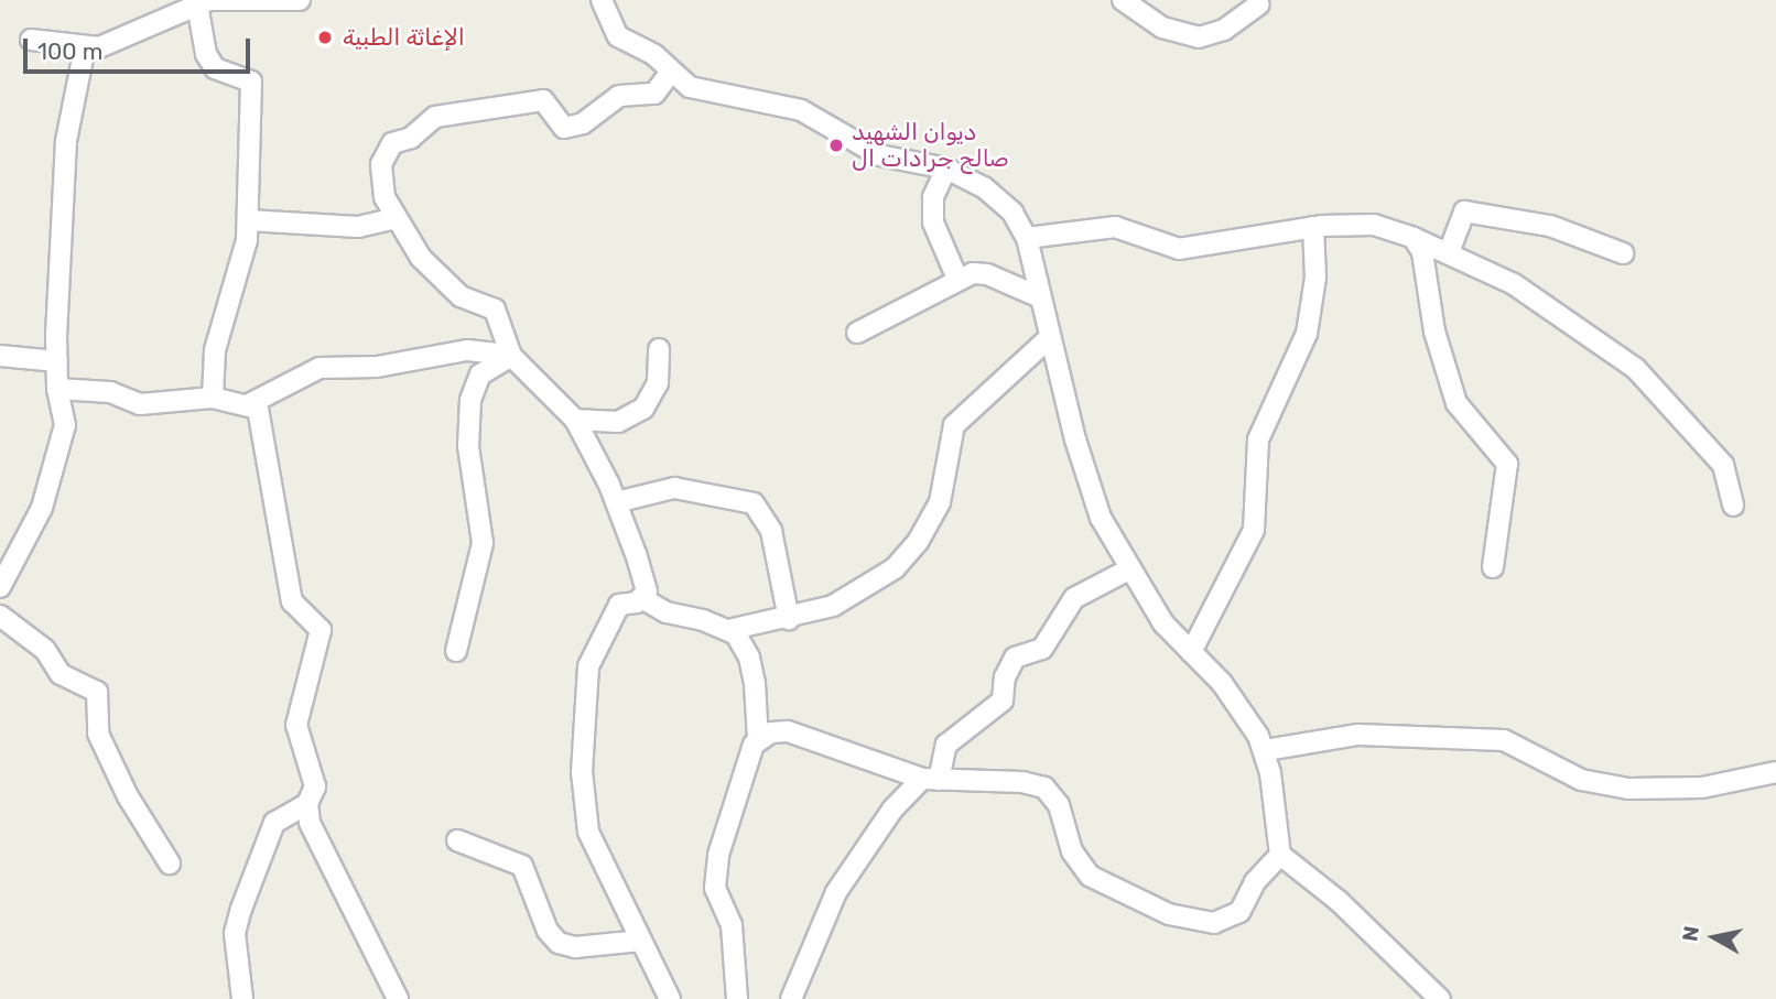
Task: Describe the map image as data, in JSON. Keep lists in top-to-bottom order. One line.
{"places":["الإغاثة الطبية","ديوان الشهيد صالح جرادات ال"],"scale_bar":"100 m","north":"left"}
